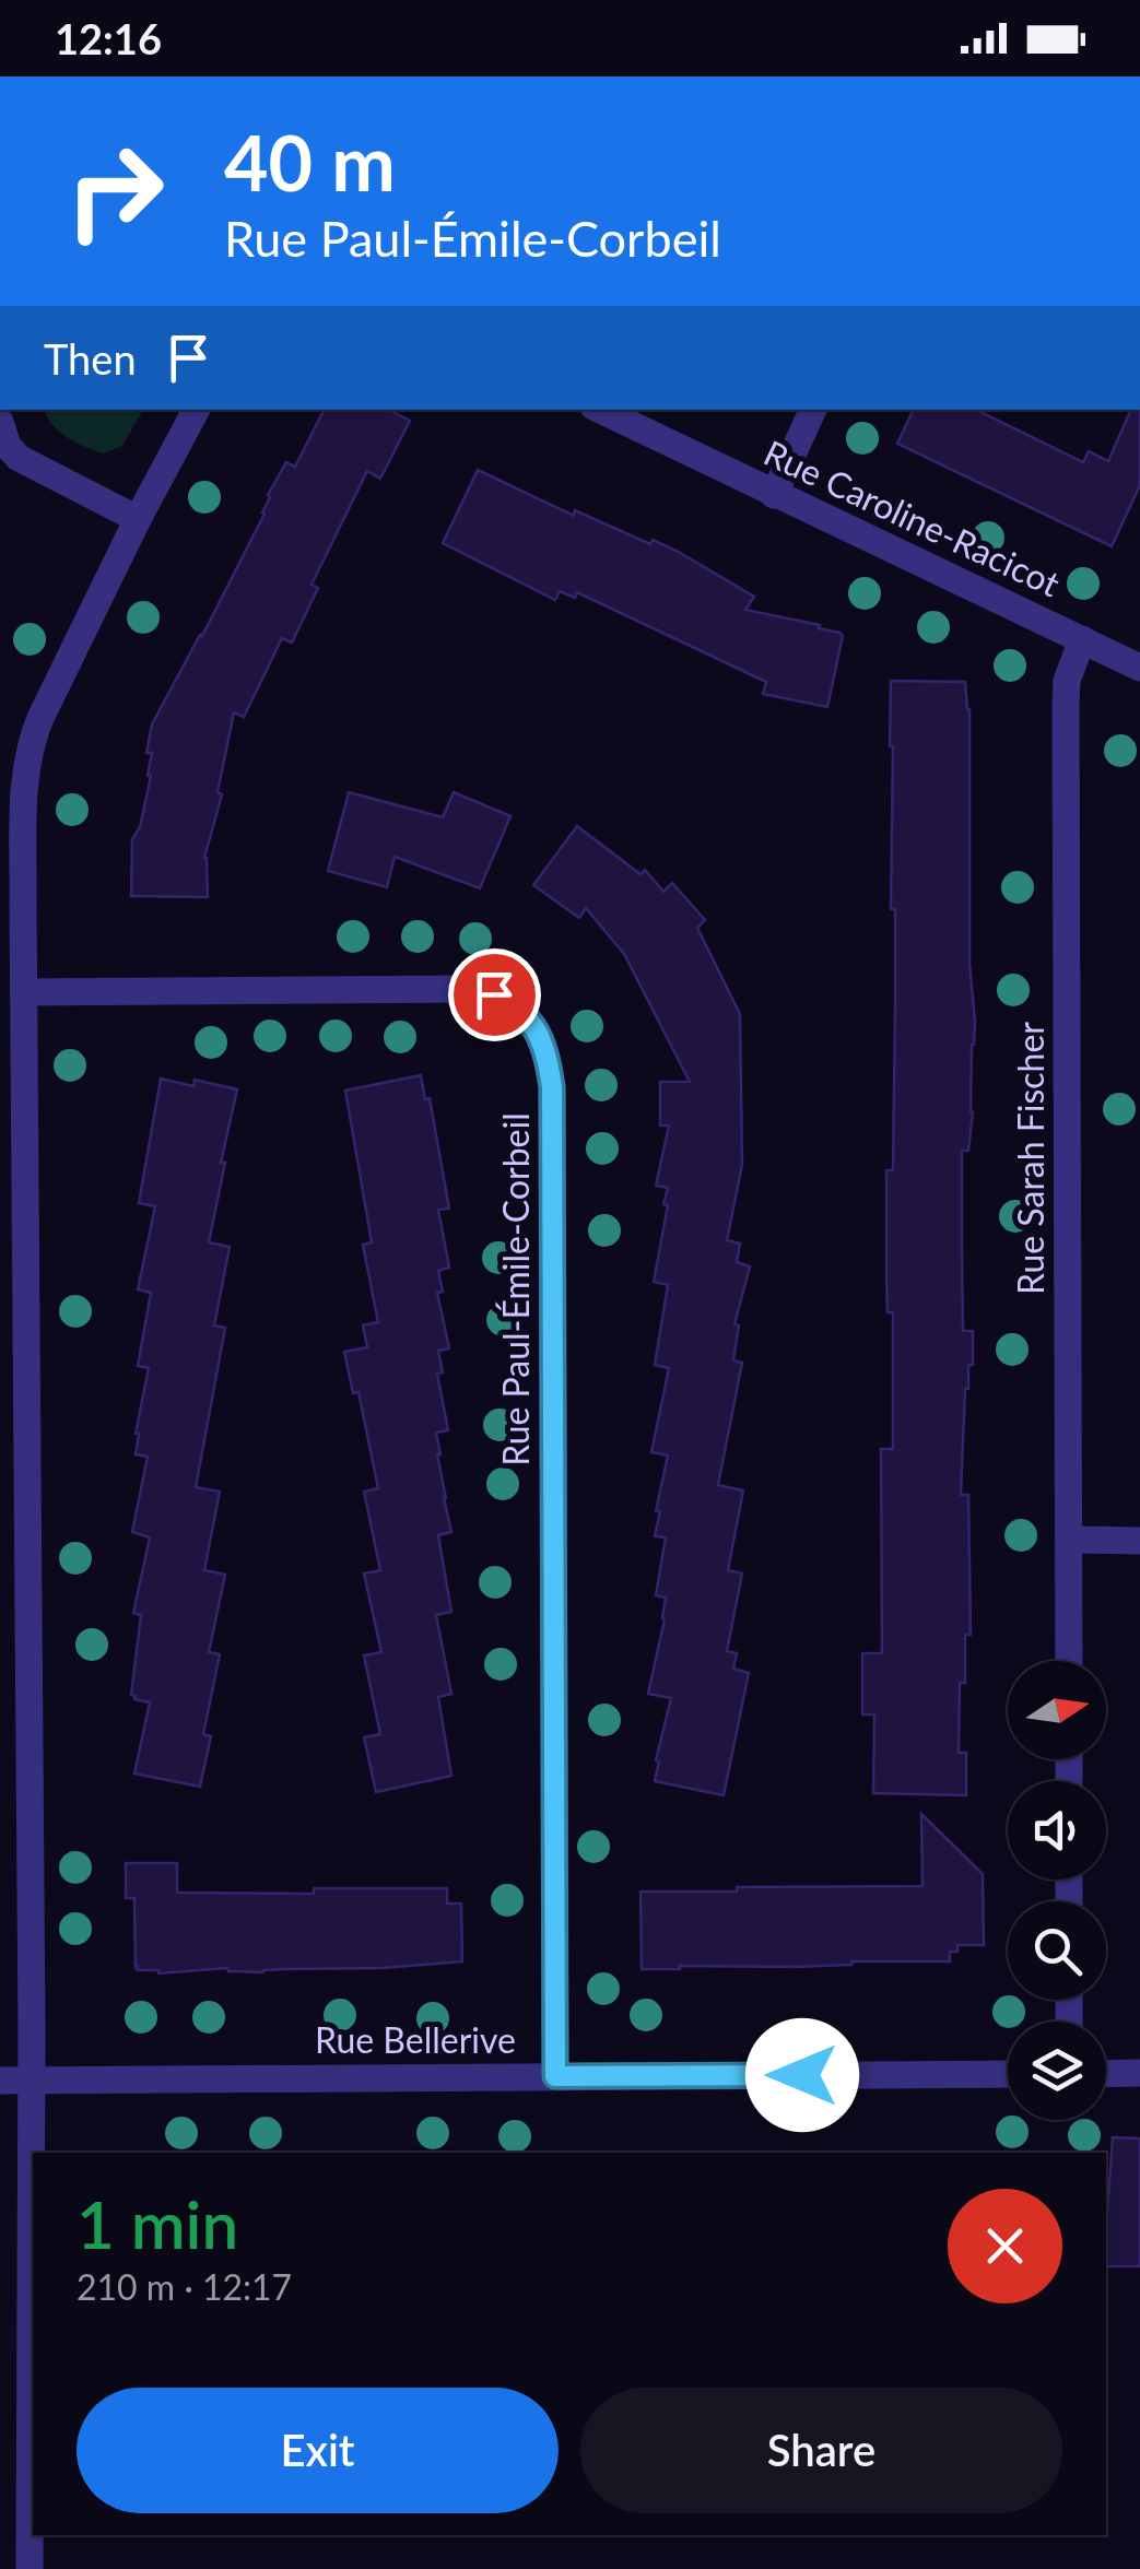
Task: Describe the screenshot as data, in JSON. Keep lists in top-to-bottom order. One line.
{"streets":{"street":["Rue Caroline-Racicot","Rue Sarah Fischer","Rue Paul-Émile-Corbeil","Rue Bellerive"]},"crossings":[["Rue Caroline-Racicot","Rue Sarah Fischer"],["Rue Paul-Émile-Corbeil","Rue Bellerive"]],"north":"right","page":{"status":"12:16","turn":["40 m","Rue Paul-Émile-Corbeil"],"then":"Then","heading":["1 min","210 m · 12:17"],"buttons":["Exit","Share"]}}
